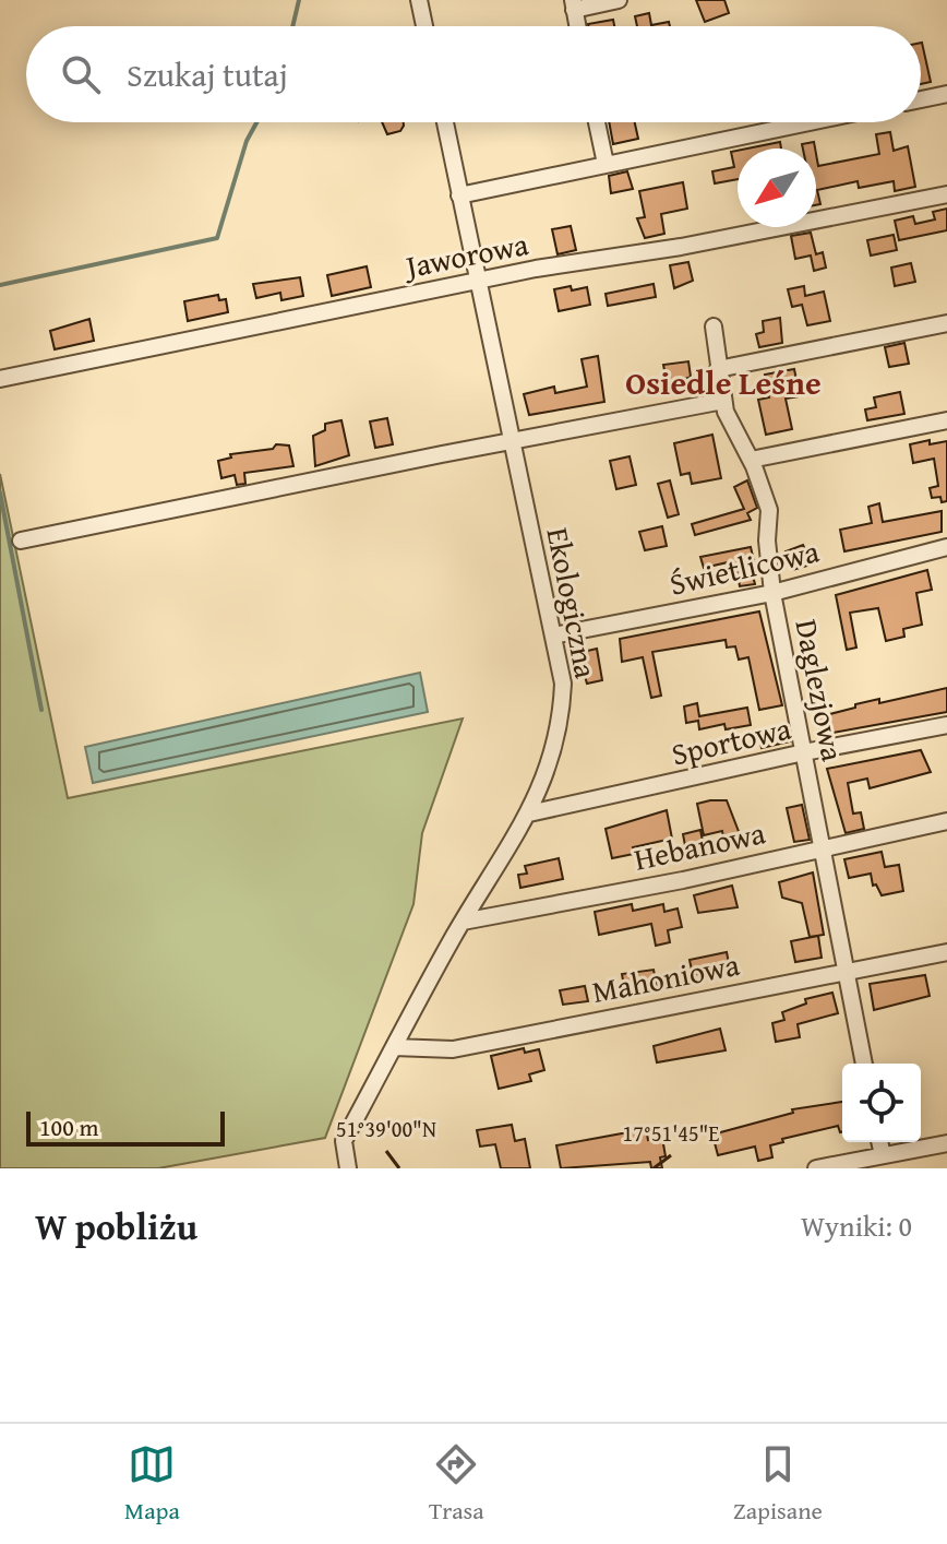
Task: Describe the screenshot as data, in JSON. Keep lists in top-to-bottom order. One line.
{"streets":{"street":["Jaworowa","Świetlicowa","Ekologiczna","Daglezjowa","Sportowa","Hebanowa","Mahoniowa"]},"crossings":[["Jaworowa","Ekologiczna"],["Świetlicowa","Ekologiczna"],["Świetlicowa","Daglezjowa"],["Ekologiczna","Sportowa"],["Ekologiczna","Hebanowa"],["Ekologiczna","Mahoniowa"],["Daglezjowa","Sportowa"],["Daglezjowa","Hebanowa"],["Daglezjowa","Mahoniowa"]],"districts":["Osiedle Leśne"],"scale_bar":"100 m","north":"bottom left","page":{"search":"Szukaj tutaj","scale":"100 m","heading":["W pobliżu","Wyniki: 0"],"nav":["Mapa","Trasa","Zapisane"]},"coordinates":["51°39'00\"N","17°51'45\"E"]}
